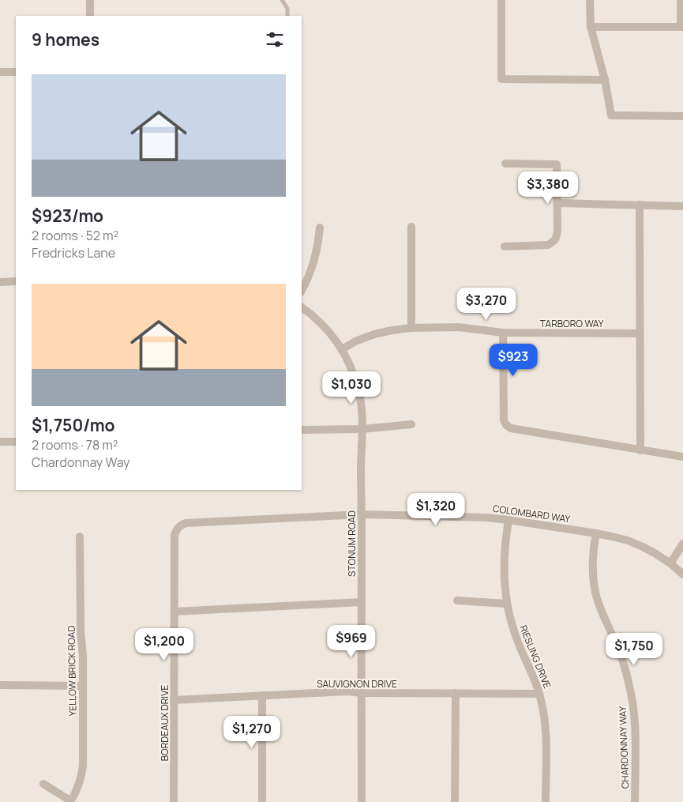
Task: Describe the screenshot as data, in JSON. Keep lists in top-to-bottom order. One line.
{"streets":{"street":["TARBORO WAY","COLOMBARD WAY","STONUM ROAD","RIESLING DRIVE","YELLOW BRICK ROAD","SAUVIGNON DRIVE","BORDEAUX DRIVE","CHARDONNAY WAY"]},"crossings":[["TARBORO WAY","STONUM ROAD"],["COLOMBARD WAY","STONUM ROAD"],["COLOMBARD WAY","RIESLING DRIVE"],["COLOMBARD WAY","BORDEAUX DRIVE"],["COLOMBARD WAY","CHARDONNAY WAY"],["STONUM ROAD","SAUVIGNON DRIVE"],["RIESLING DRIVE","SAUVIGNON DRIVE"],["SAUVIGNON DRIVE","BORDEAUX DRIVE"]],"page":{"heading":"9 homes","list":[{"name":"$923/mo","note":"2 rooms · 52 m² · Fredricks Lane"},{"name":"$1,750/mo","note":"2 rooms · 78 m² · Chardonnay Way"}],"price":["$3,380","$3,270","$923","$1,030","$1,320","$969","$1,200","$1,750","$1,270"]}}
